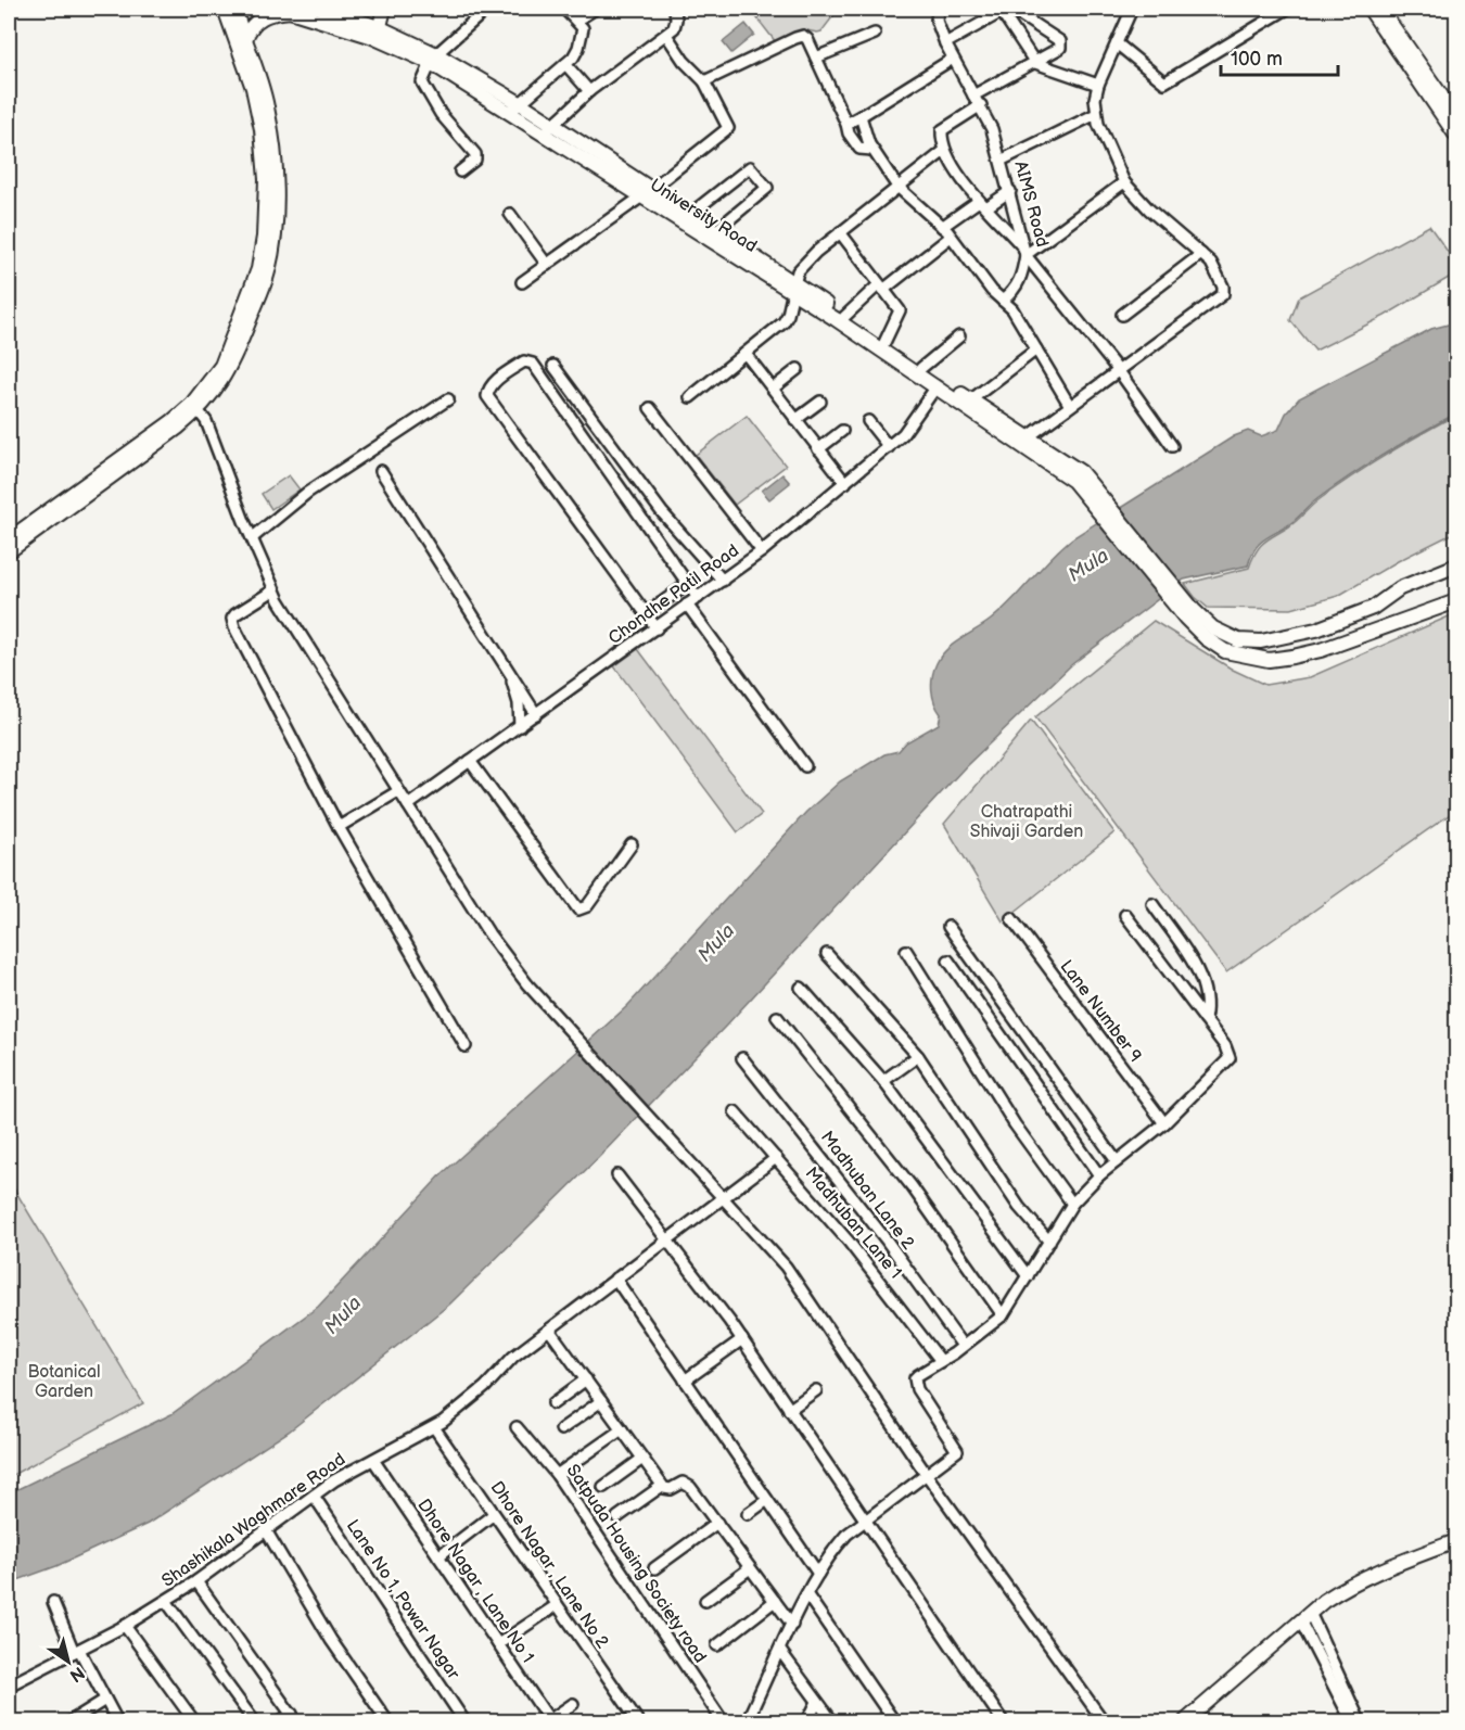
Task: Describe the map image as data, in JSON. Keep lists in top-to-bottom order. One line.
{"streets":{"main road":["University Road"],"street":["AIMS Road","Chondhe Patil Road","Lane Number 9","Madhuban Lane 2","Madhuban Lane 1","Shashikala Waghmare Road","Satpuda Housing Society road","Dhore Nagar , Lane No 2","Dhore Nagar , Lane No 1","Lane No 1, Powar Nagar"]},"crossings":[["University Road","Chondhe Patil Road"],["Madhuban Lane 1","Shashikala Waghmare Road"],["Shashikala Waghmare Road","Dhore Nagar , Lane No 2"],["Shashikala Waghmare Road","Dhore Nagar , Lane No 1"],["Shashikala Waghmare Road","Lane No 1, Powar Nagar"]],"water":["Mula"],"parks":["Chatrapathi Shivaji Garden","Botanical Garden"],"scale_bar":"100 m","north":"bottom right"}
